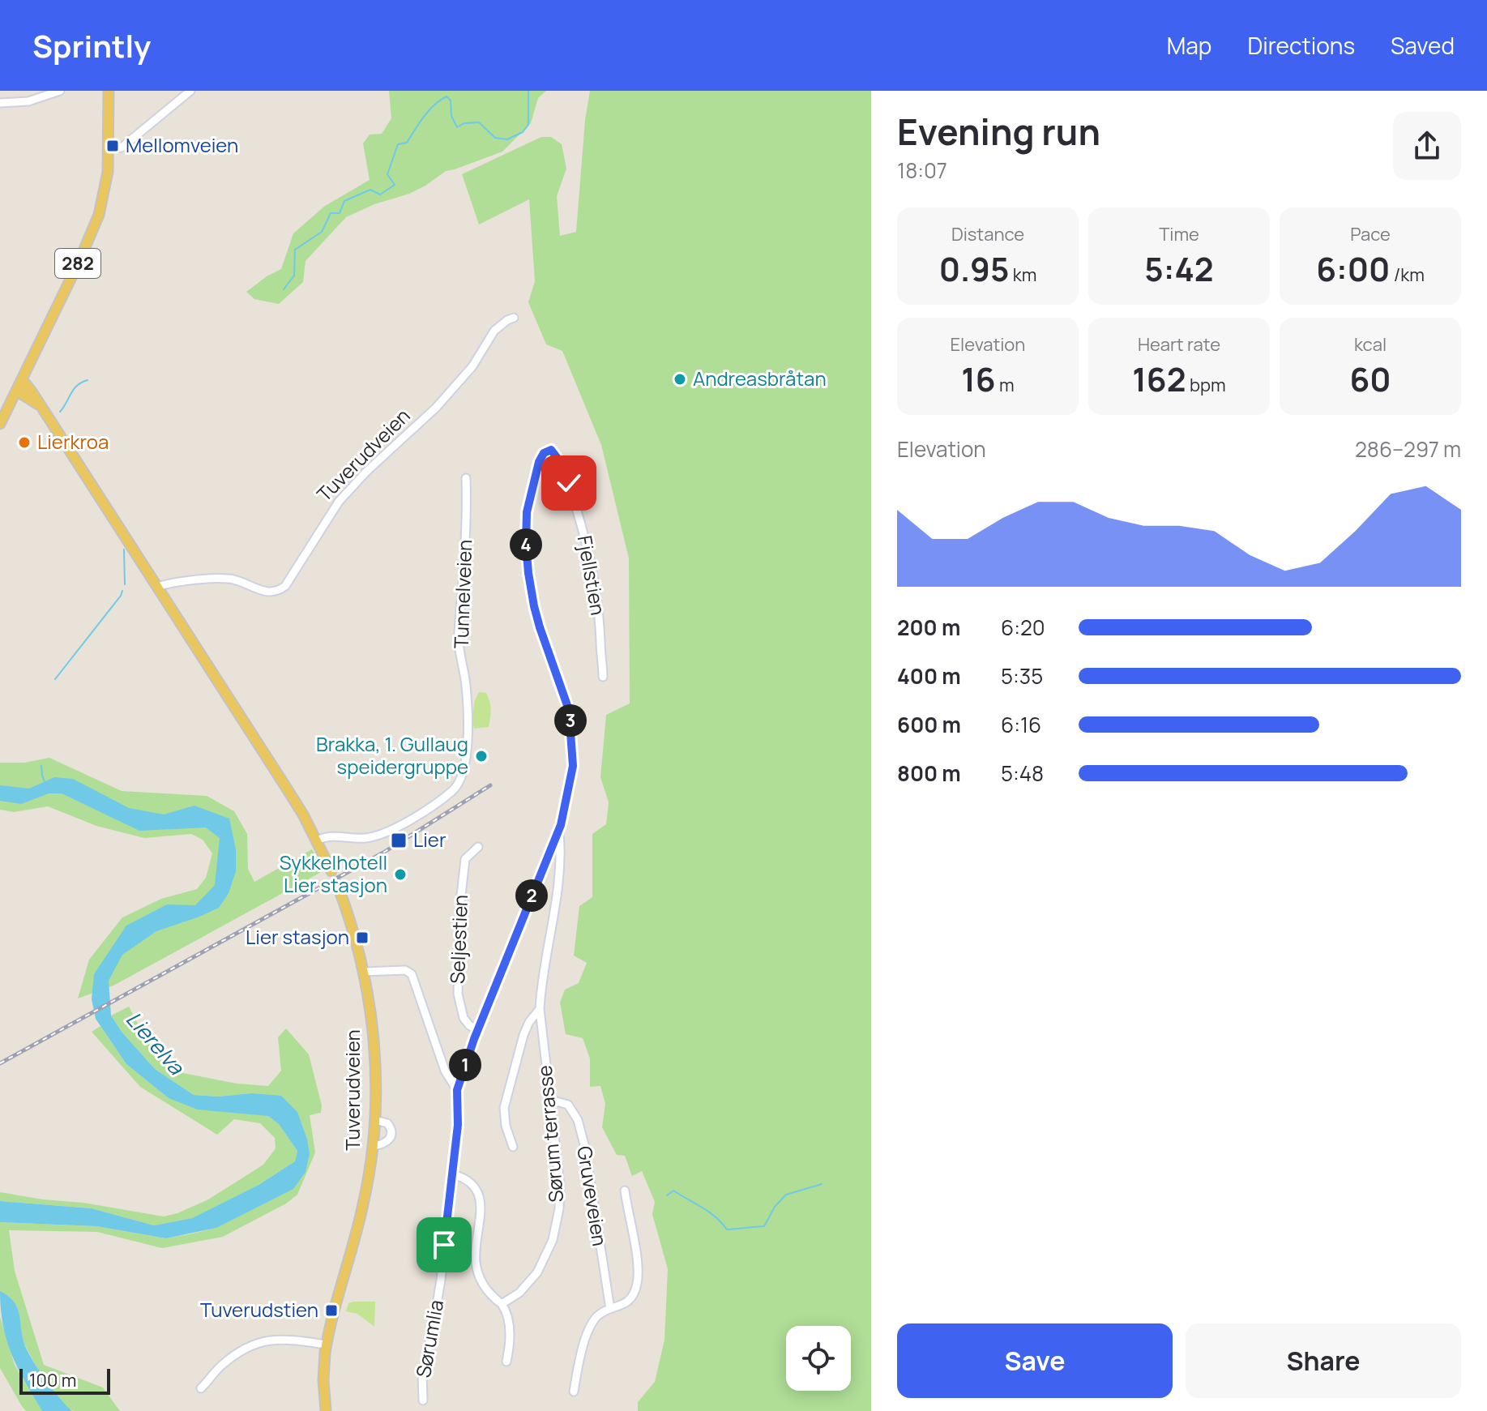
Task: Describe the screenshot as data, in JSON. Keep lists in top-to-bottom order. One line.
{"streets":{"main road":["282","Tuverudveien"],"street":["Fjellstien","Tunnelveien","Seljestien","Sørum terrasse","Gruveveien","Sørumlia"]},"crossings":[["Fjellstien","Sørumlia"],["Seljestien","Sørumlia"],["Sørum terrasse","Gruveveien"],["Sørum terrasse","Sørumlia"]],"water":["Lierelva"],"places":{"transit":["Mellomveien","Lier","Lier stasjon","Tuverudstien"],"other":["Andreasbråtan","Lierkroa","Brakka, 1. Gullaug speidergruppe","Sykkelhotell Lier stasjon"]},"scale_bar":"100 m","page":{"header":"Sprintly","nav":["Map","Directions","Saved"],"heading":["Evening run","18:07"],"stats":[["Distance","0.95 km"],["Time","5:42"],["Pace","6:00 /km"],["Elevation","16 m"],["Heart rate","162 bpm"],["kcal","60"]],"chart":["Elevation","286–297 m"],"pins":["4","3","2","1"],"list":[{"name":"200 m","note":"6:20"},{"name":"400 m","note":"5:35"},{"name":"600 m","note":"6:16"},{"name":"800 m","note":"5:48"}],"buttons":["Save","Share"],"scale":"100 m"}}
